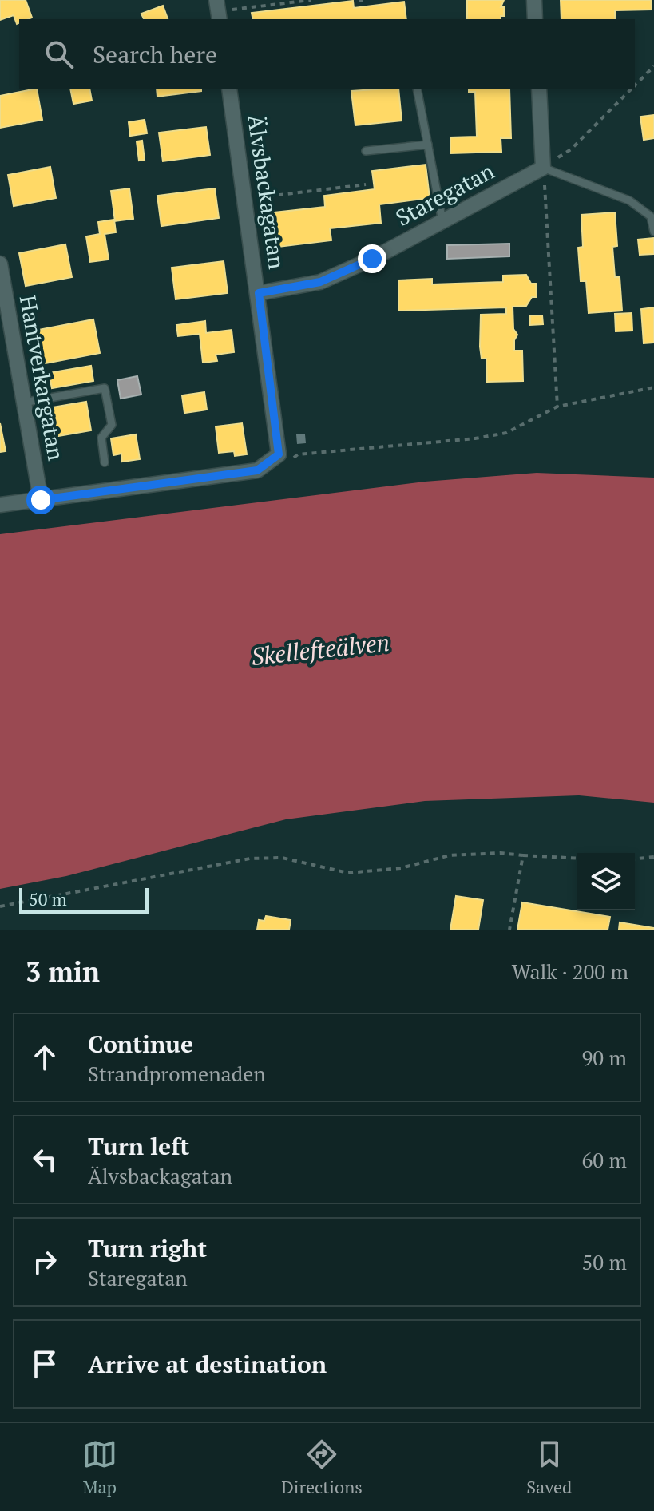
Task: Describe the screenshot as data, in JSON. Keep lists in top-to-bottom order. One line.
{"streets":{"street":["Älvsbackagatan","Staregatan","Hantverkargatan"]},"crossings":[["Älvsbackagatan","Staregatan"]],"water":["Skellefteälven"],"scale_bar":"50 m","page":{"search":"Search here","scale":"50 m","heading":["3 min","Walk · 200 m"],"list":[["Continue","Strandpromenaden","90 m"],["Turn left","Älvsbackagatan","60 m"],["Turn right","Staregatan","50 m"],"Arrive at destination"],"nav":["Map","Directions","Saved"]}}
